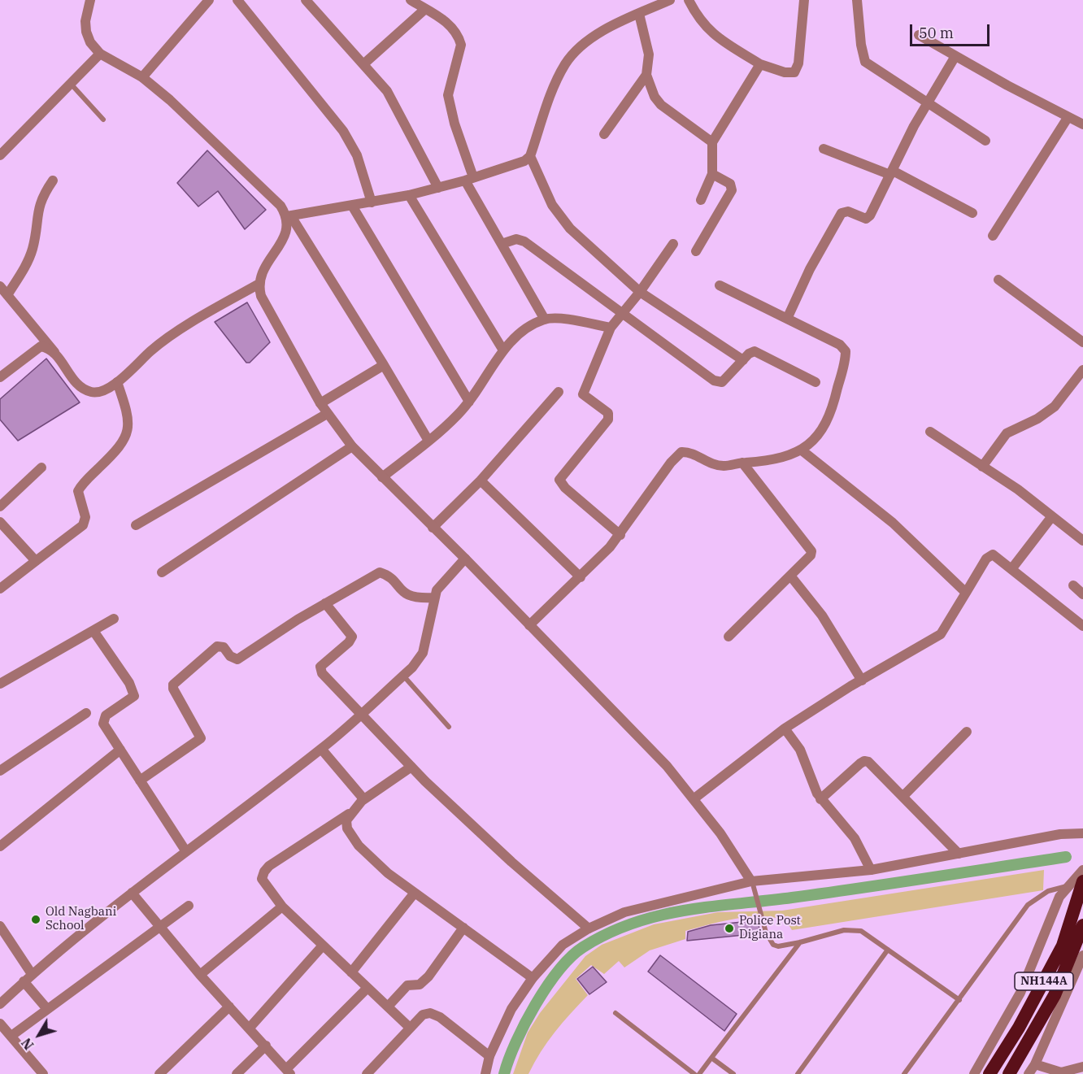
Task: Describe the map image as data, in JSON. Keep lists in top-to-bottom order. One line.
{"streets":{"highway":["NH144A"]},"places":["Old Nagbani School","Police Post Digiana"],"scale_bar":"50 m","north":"bottom left"}
